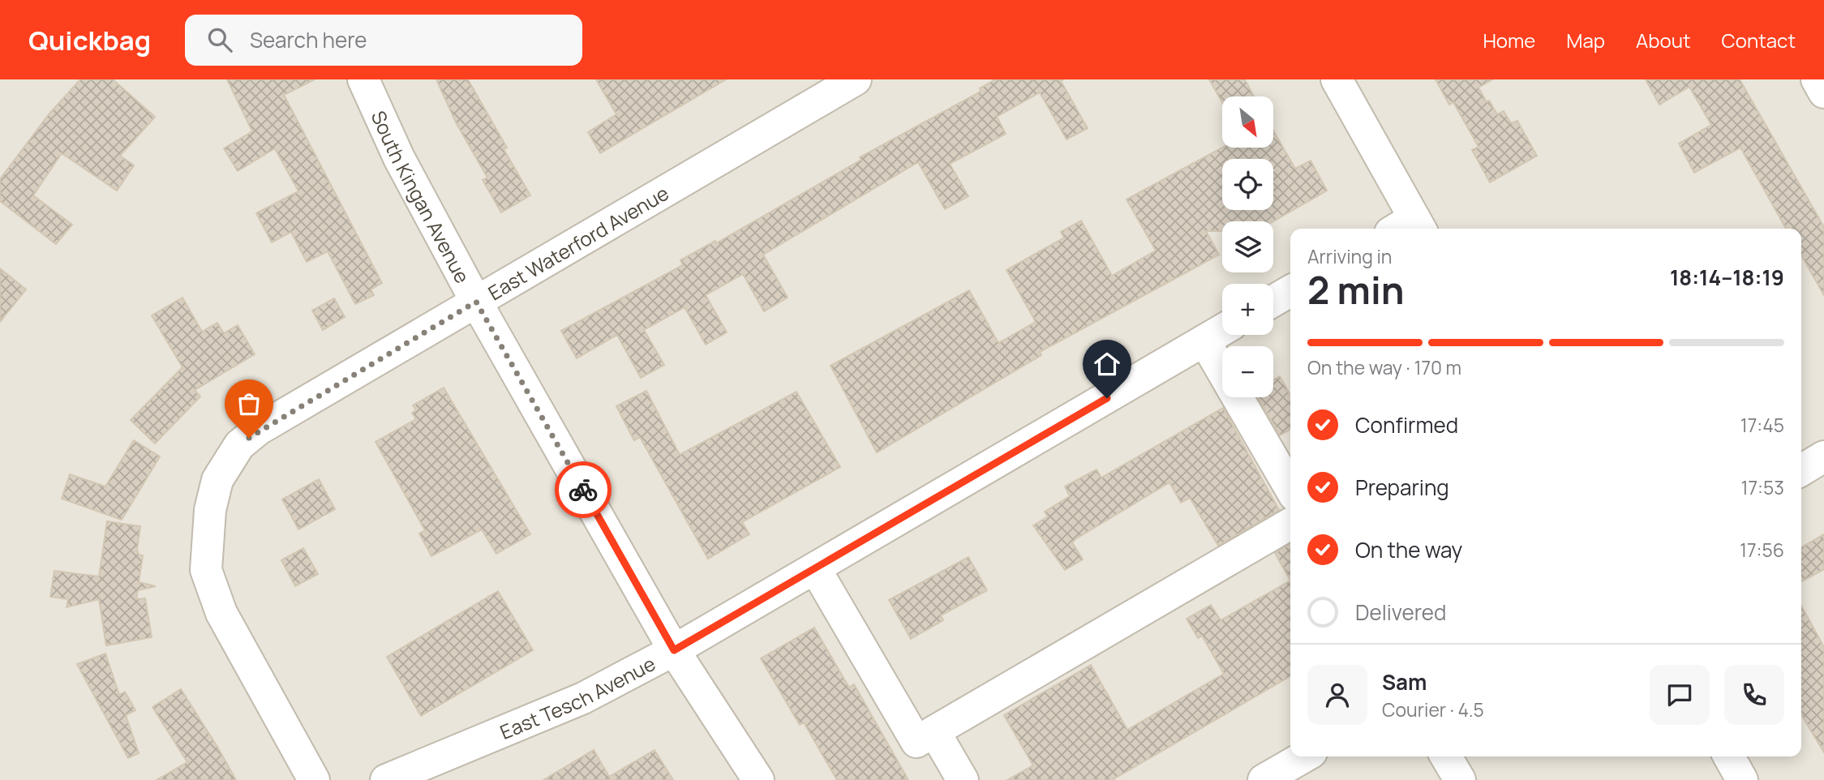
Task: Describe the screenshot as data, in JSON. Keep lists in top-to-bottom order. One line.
{"streets":{"street":["South Kingan Avenue","East Waterford Avenue","East Tesch Avenue"]},"crossings":[["South Kingan Avenue","East Waterford Avenue"],["South Kingan Avenue","East Tesch Avenue"]],"north":"bottom right","page":{"header":"Quickbag","search":"Search here","nav":["Home","Map","About","Contact"],"map_buttons":["+","−"],"heading":["2 min","Arriving in","18:14–18:19"],"panel":["Sam","Courier · 4.5"],"bar":"On the way · 170 m","list":[["Confirmed","17:45"],["Preparing","17:53"],["On the way","17:56"],"Delivered"]}}
